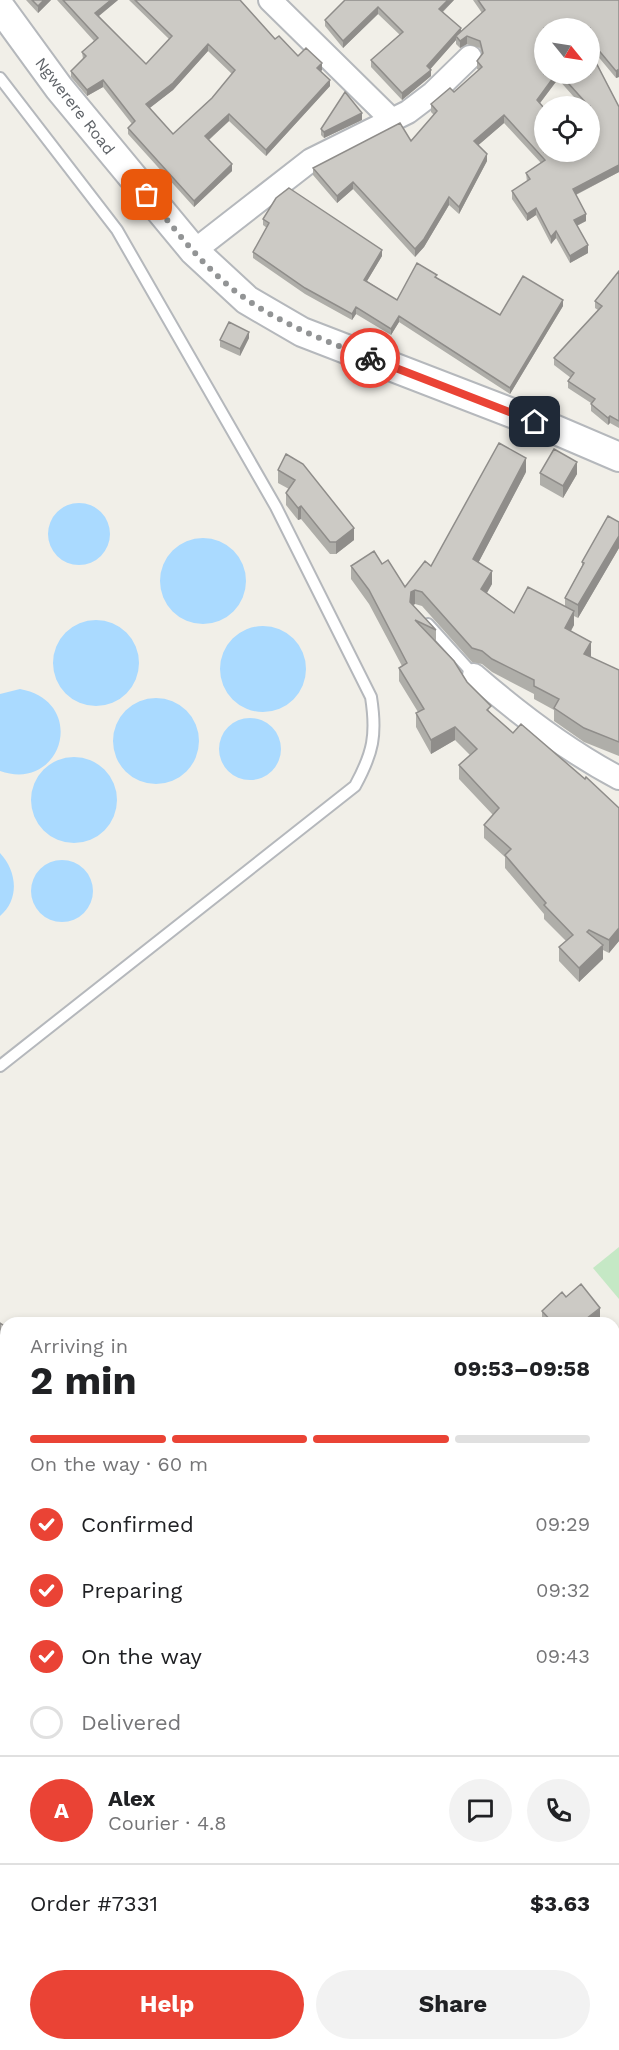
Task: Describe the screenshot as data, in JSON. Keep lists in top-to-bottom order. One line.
{"streets":{"street":["Ngwerere Road"]},"north":"bottom right","page":{"heading":["2 min","Arriving in","09:53–09:58"],"panel":["Alex","Courier · 4.8","Order #7331","$3.63"],"bar":"On the way · 60 m","list":[["Confirmed","09:29"],["Preparing","09:32"],["On the way","09:43"],"Delivered"],"round":"A","buttons":["Help","Share"]}}
